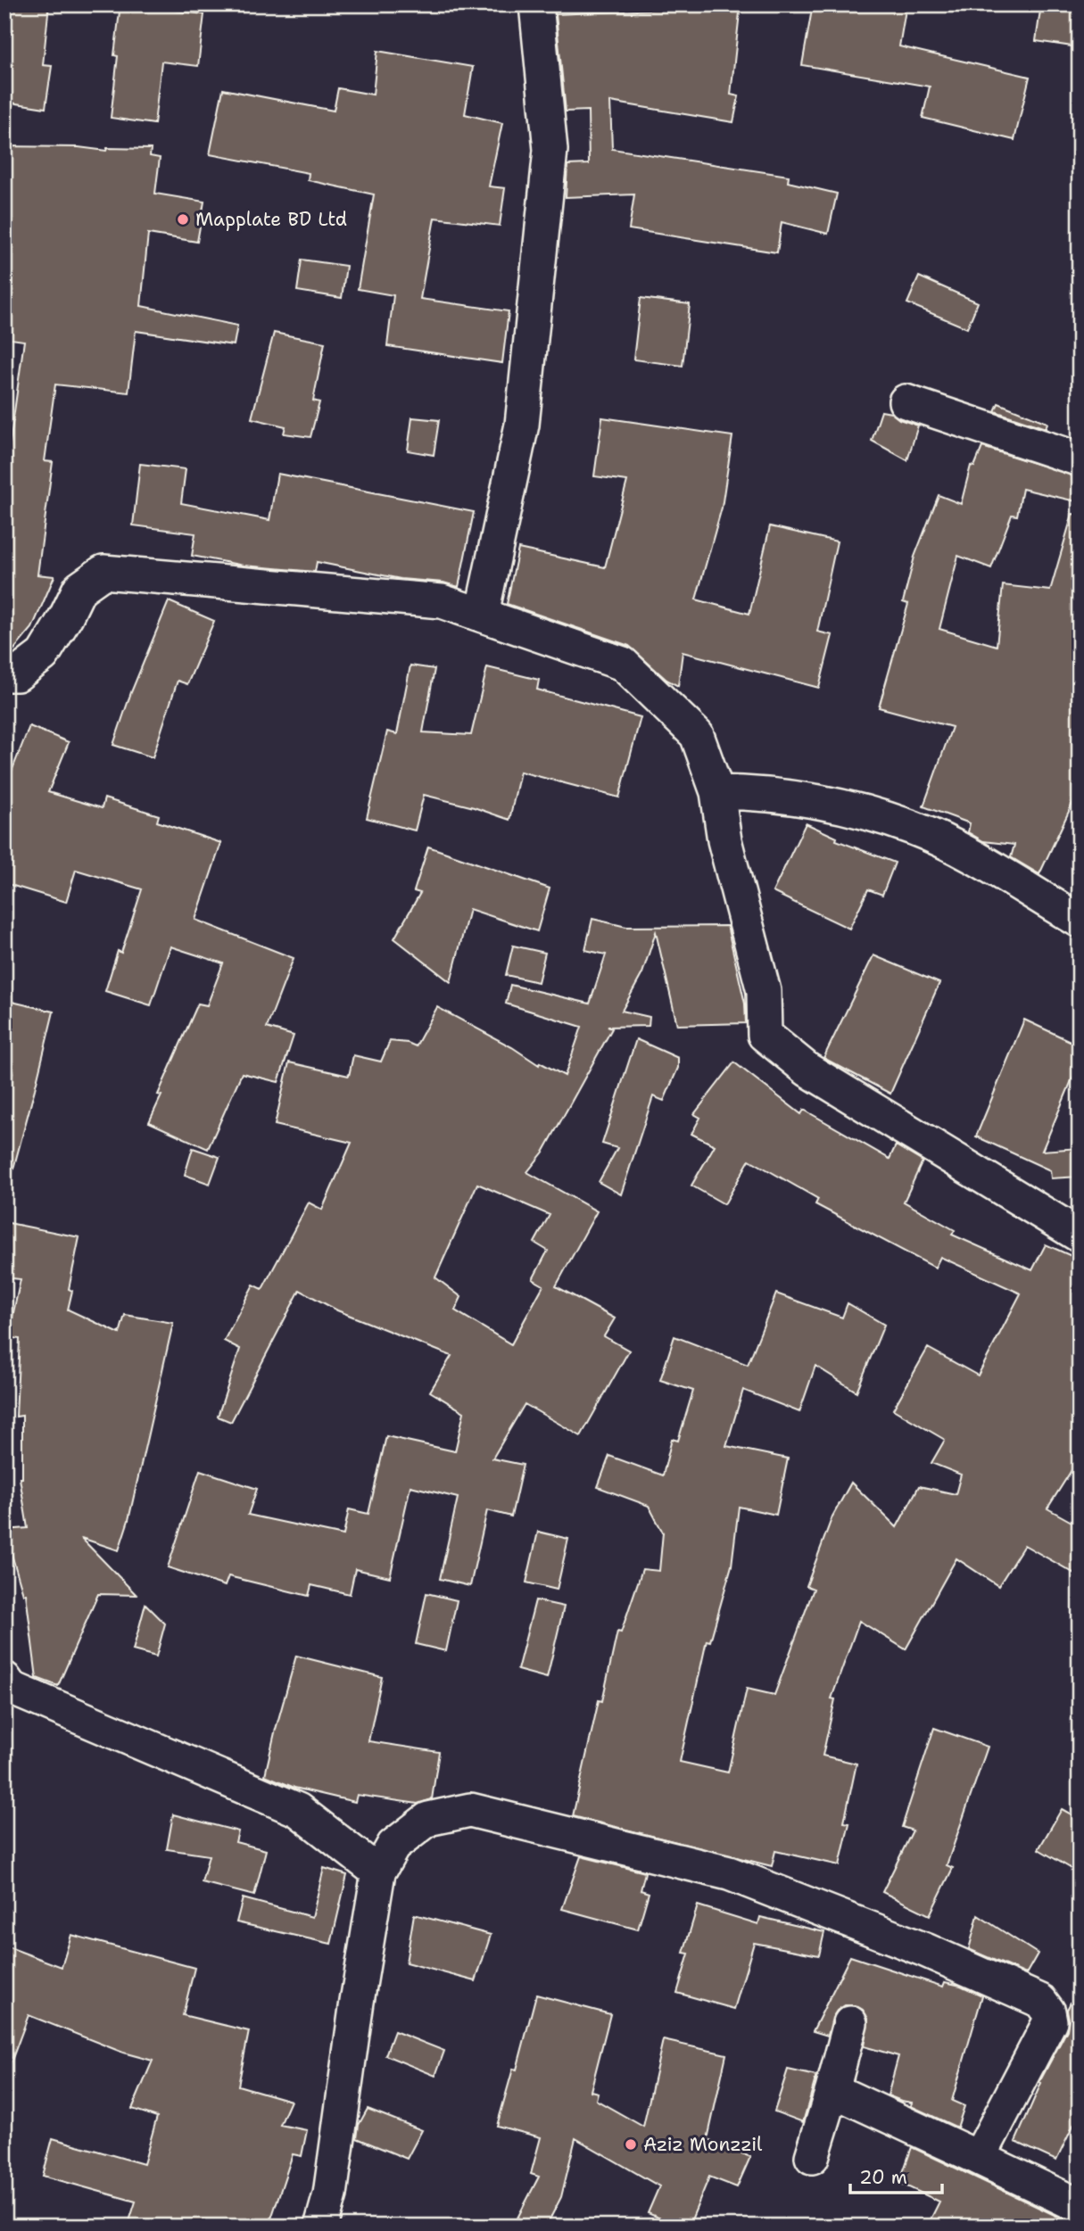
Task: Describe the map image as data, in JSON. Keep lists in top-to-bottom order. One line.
{"places":["Mapplate BD Ltd","Aziz Monzzil"],"scale_bar":"20 m"}
